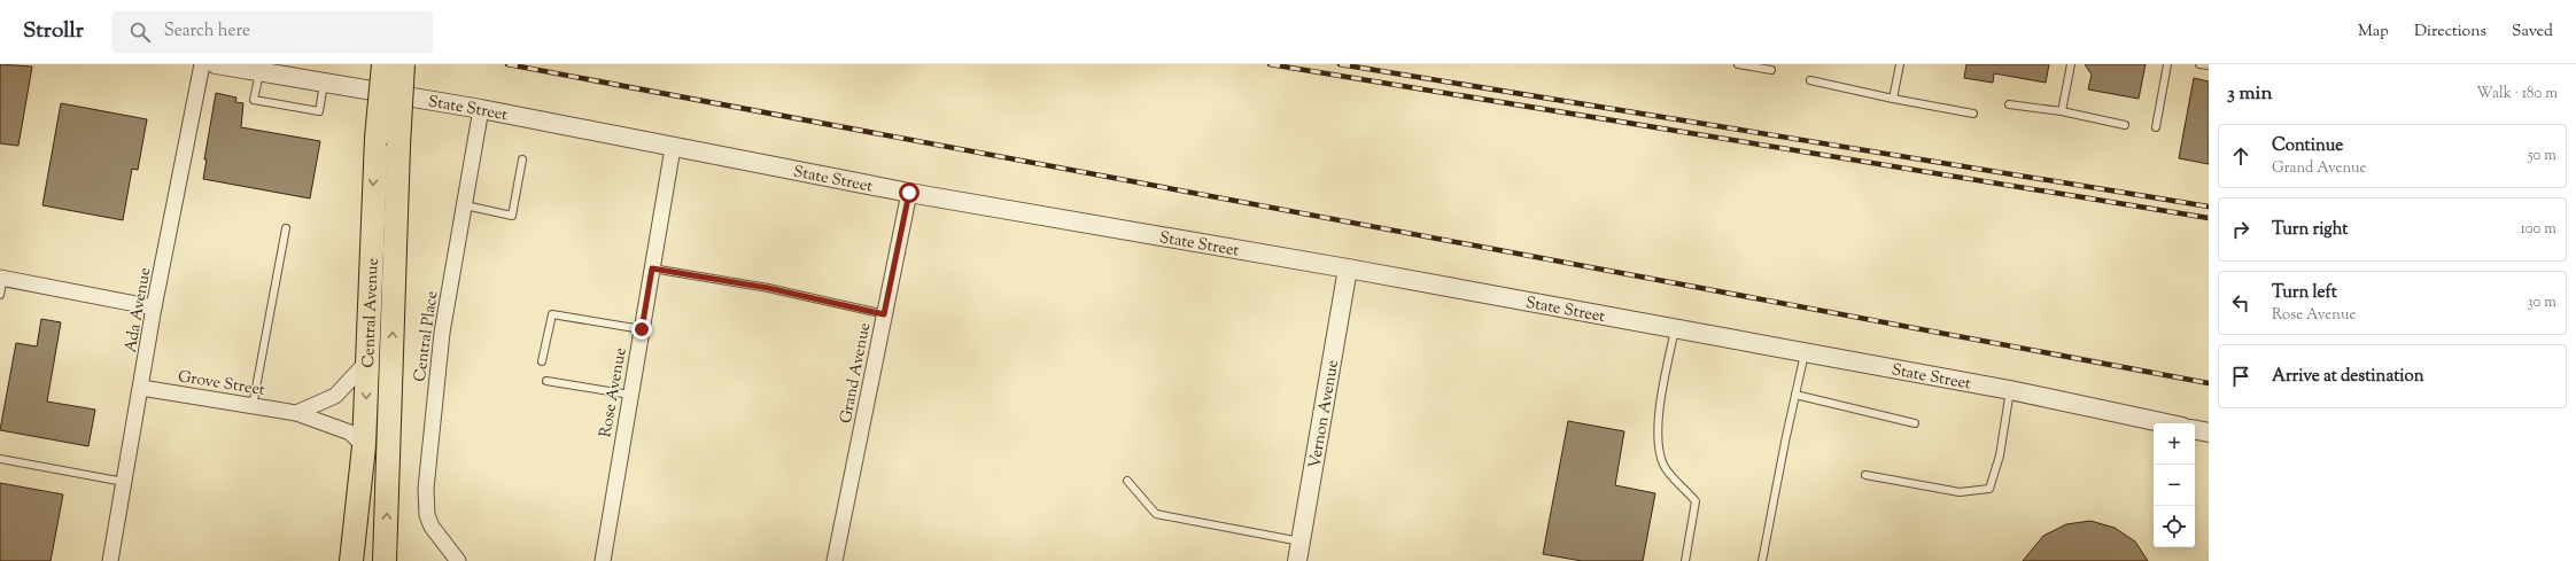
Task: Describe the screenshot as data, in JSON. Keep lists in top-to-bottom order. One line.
{"streets":{"main road":["Central Avenue"],"street":["State Street","Ada Avenue","Central Place","Grand Avenue","Grove Street","Rose Avenue","Vernon Avenue"]},"crossings":[["State Street","Central Place"],["State Street","Grand Avenue"],["State Street","Rose Avenue"],["State Street","Vernon Avenue"],["Ada Avenue","Grove Street"],["Central Avenue","Grove Street"]],"page":{"header":"Strollr","search":"Search here","nav":["Map","Directions","Saved"],"heading":["3 min","Walk · 180 m"],"list":[["Continue","Grand Avenue","50 m"],["Turn right","100 m"],["Turn left","Rose Avenue","30 m"],"Arrive at destination"],"map_buttons":["+","−"]}}
